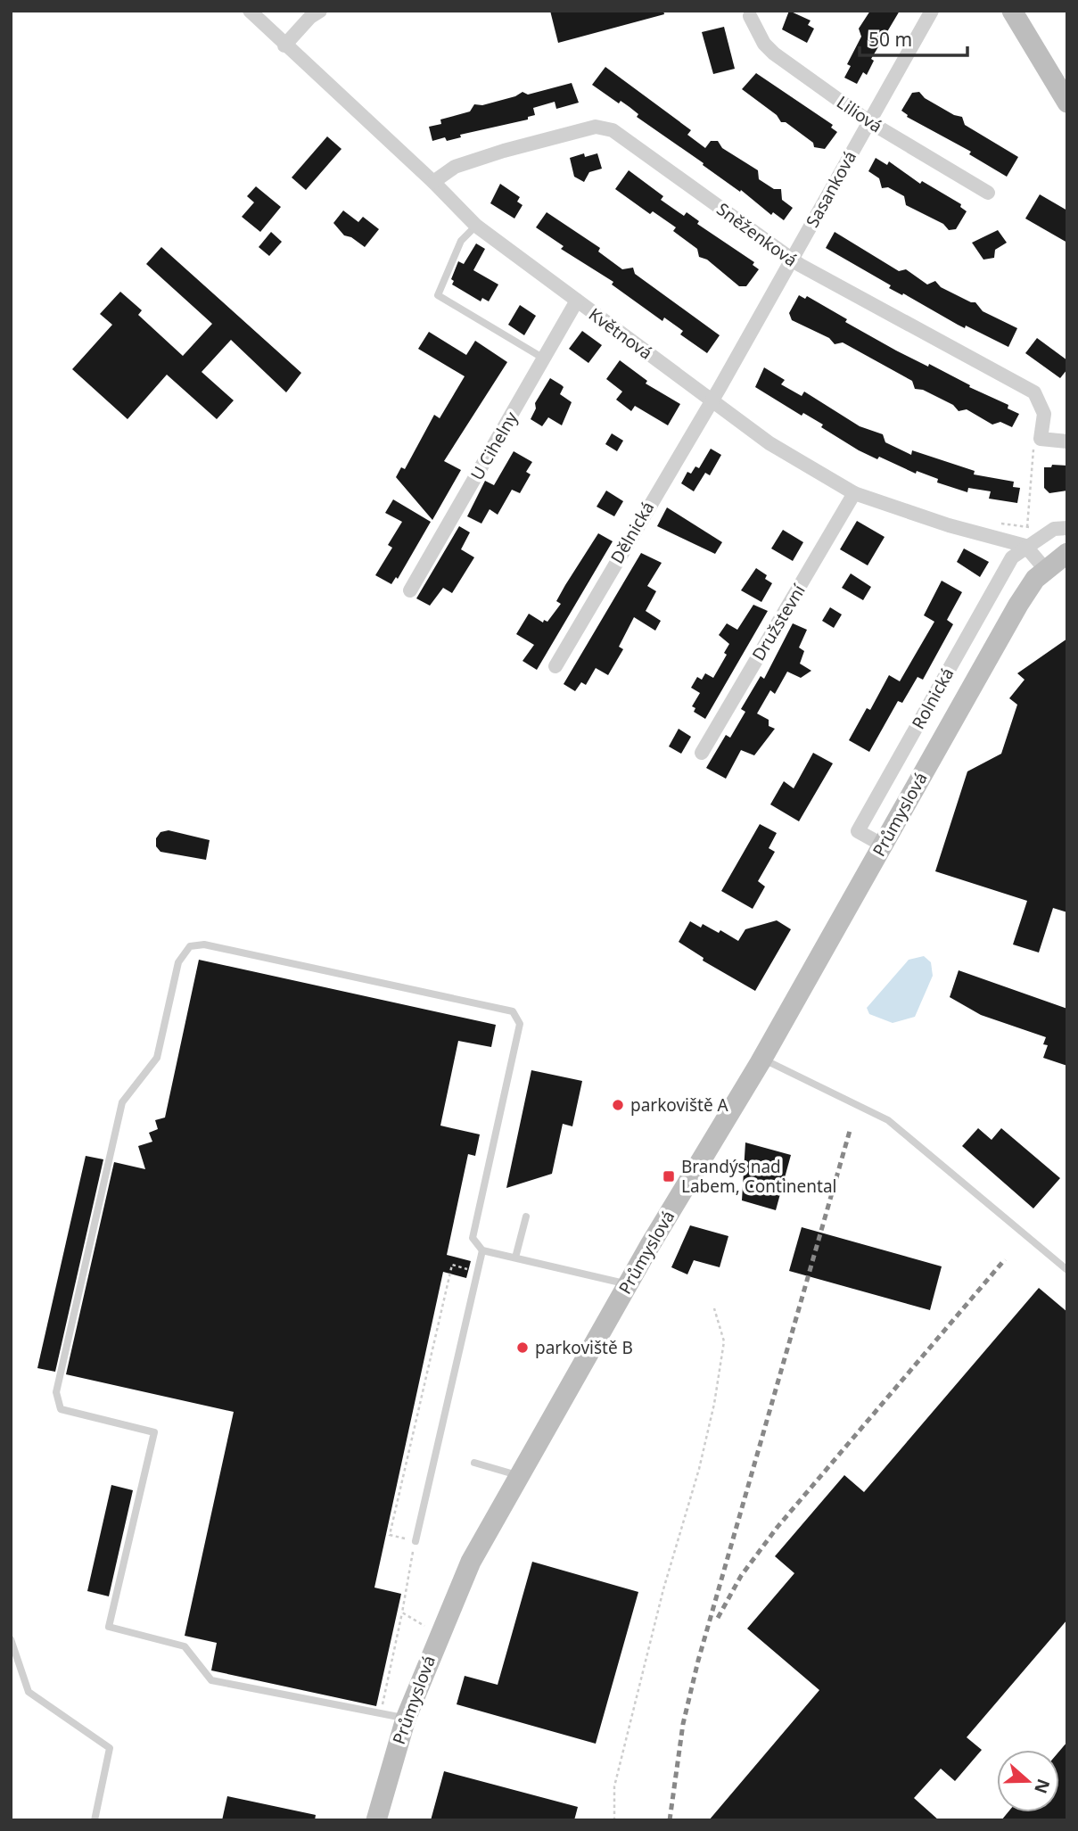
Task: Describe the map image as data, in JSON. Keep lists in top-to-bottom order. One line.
{"streets":{"main road":["Průmyslová"],"street":["Liliová","Sasanková","Sněženková","Květnová","U Cihelny","Dělnická","Družstevní","Rolnická"]},"crossings":[["Liliová","Sasanková"],["Sasanková","Sněženková"],["Sasanková","Květnová"],["Sasanková","Dělnická"],["Sněženková","Květnová"],["Květnová","U Cihelny"],["Květnová","Dělnická"],["Květnová","Družstevní"],["Květnová","Rolnická"],["Rolnická","Průmyslová"]],"places":{"other":["parkoviště A","parkoviště B"],"transit":["Brandýs nad Labem, Continental"]},"scale_bar":"50 m","north":"right"}
